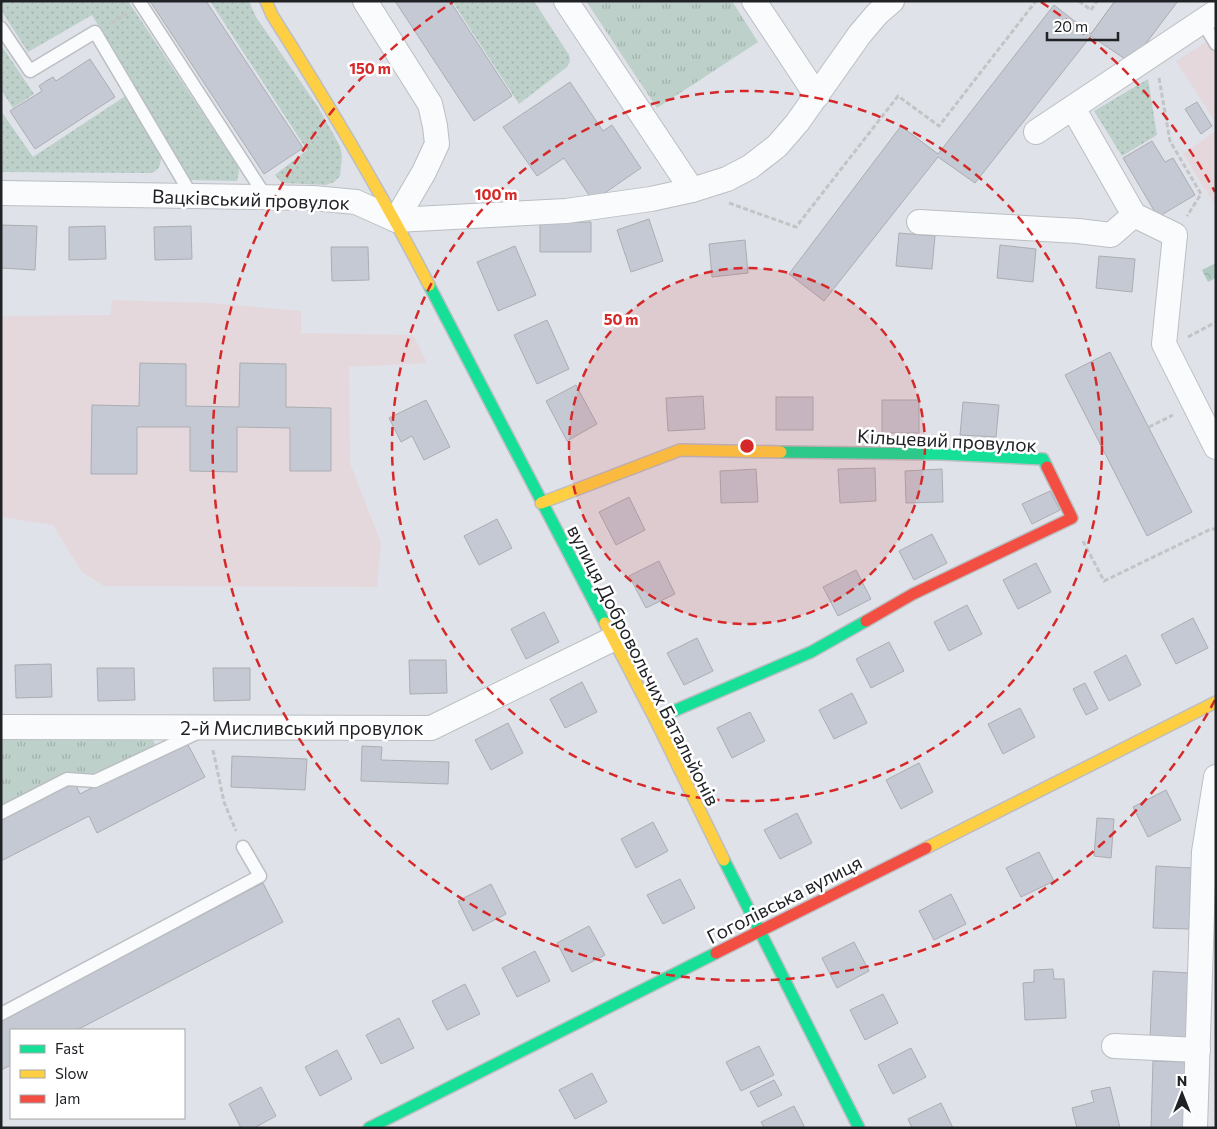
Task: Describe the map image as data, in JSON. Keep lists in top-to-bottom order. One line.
{"streets":{"street":["Вацківський провулок","Кільцевий провулок","вулиця Добровольчих Батальйонів","2-й Мисливський провулок","Гоголівська вулиця"]},"crossings":[["Вацківський провулок","вулиця Добровольчих Батальйонів"],["Кільцевий провулок","вулиця Добровольчих Батальйонів"],["вулиця Добровольчих Батальйонів","2-й Мисливський провулок"],["вулиця Добровольчих Батальйонів","Гоголівська вулиця"]],"legend":["Fast","Slow","Jam"],"scale_bar":"20 m","north":"top","rings":["150 m","100 m","50 m"]}
